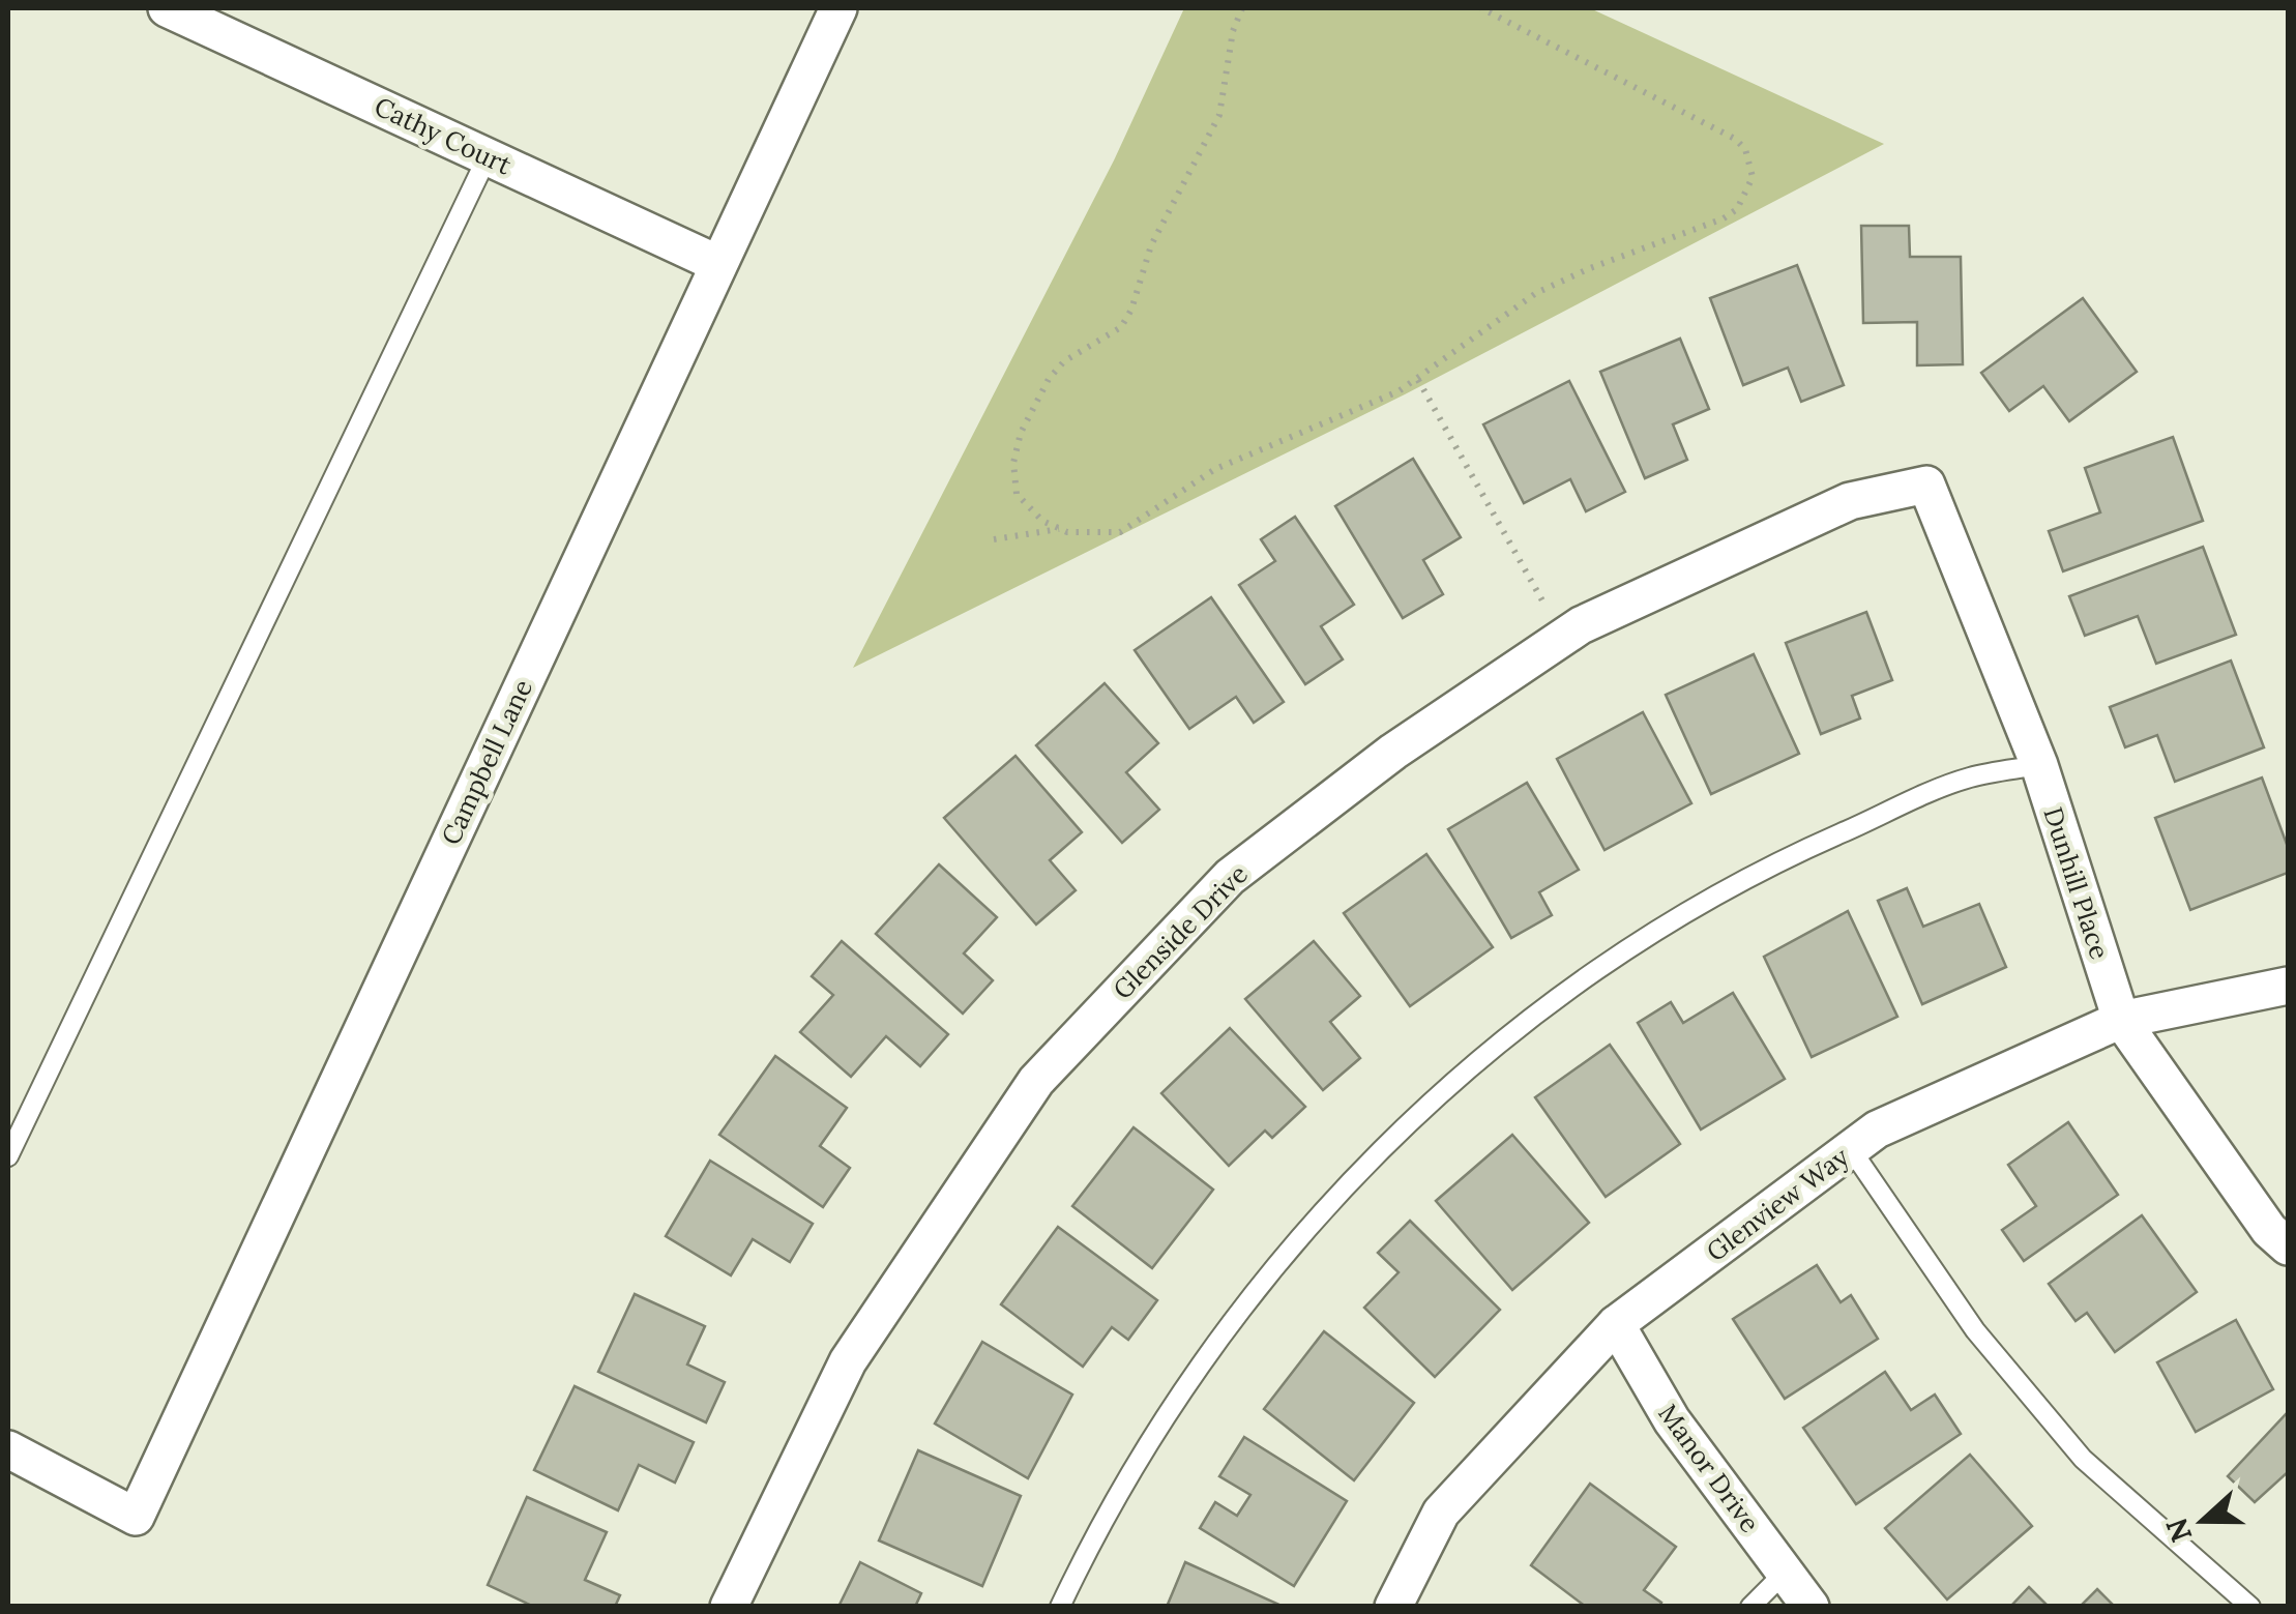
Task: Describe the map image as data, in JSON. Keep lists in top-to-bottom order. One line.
{"streets":{"street":["Cathy Court","Campbell Lane","Dunhill Place","Glenside Drive","Glenview Way","Manor Drive"]},"crossings":[["Cathy Court","Campbell Lane"],["Dunhill Place","Glenside Drive"],["Dunhill Place","Glenview Way"],["Glenview Way","Manor Drive"]],"north":"left"}
